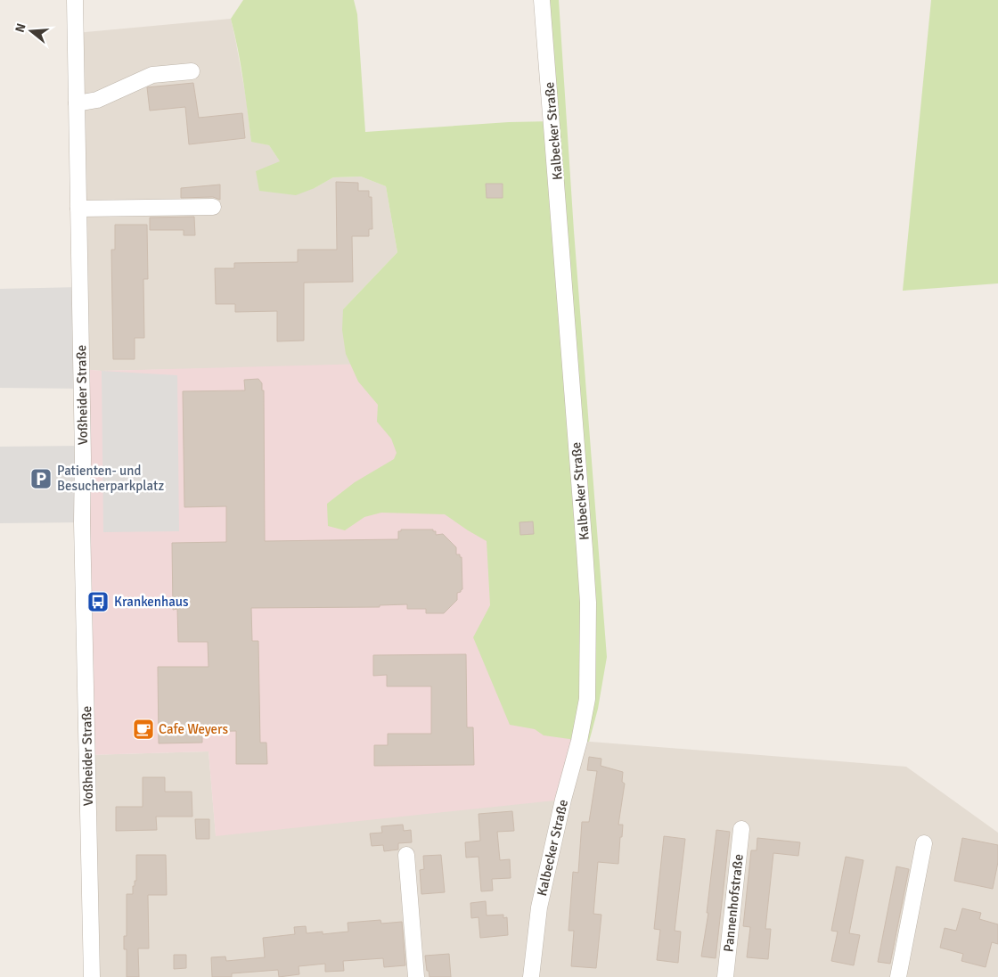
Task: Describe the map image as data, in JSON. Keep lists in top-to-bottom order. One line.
{"streets":{"street":["Kalbecker Straße","Voßheider Straße","Pannenhofstraße"]},"places":{"parking":["Patienten- und Besucherparkplatz"],"bus stop":["Krankenhaus"],"cafe":["Cafe Weyers"]},"north":"left"}
